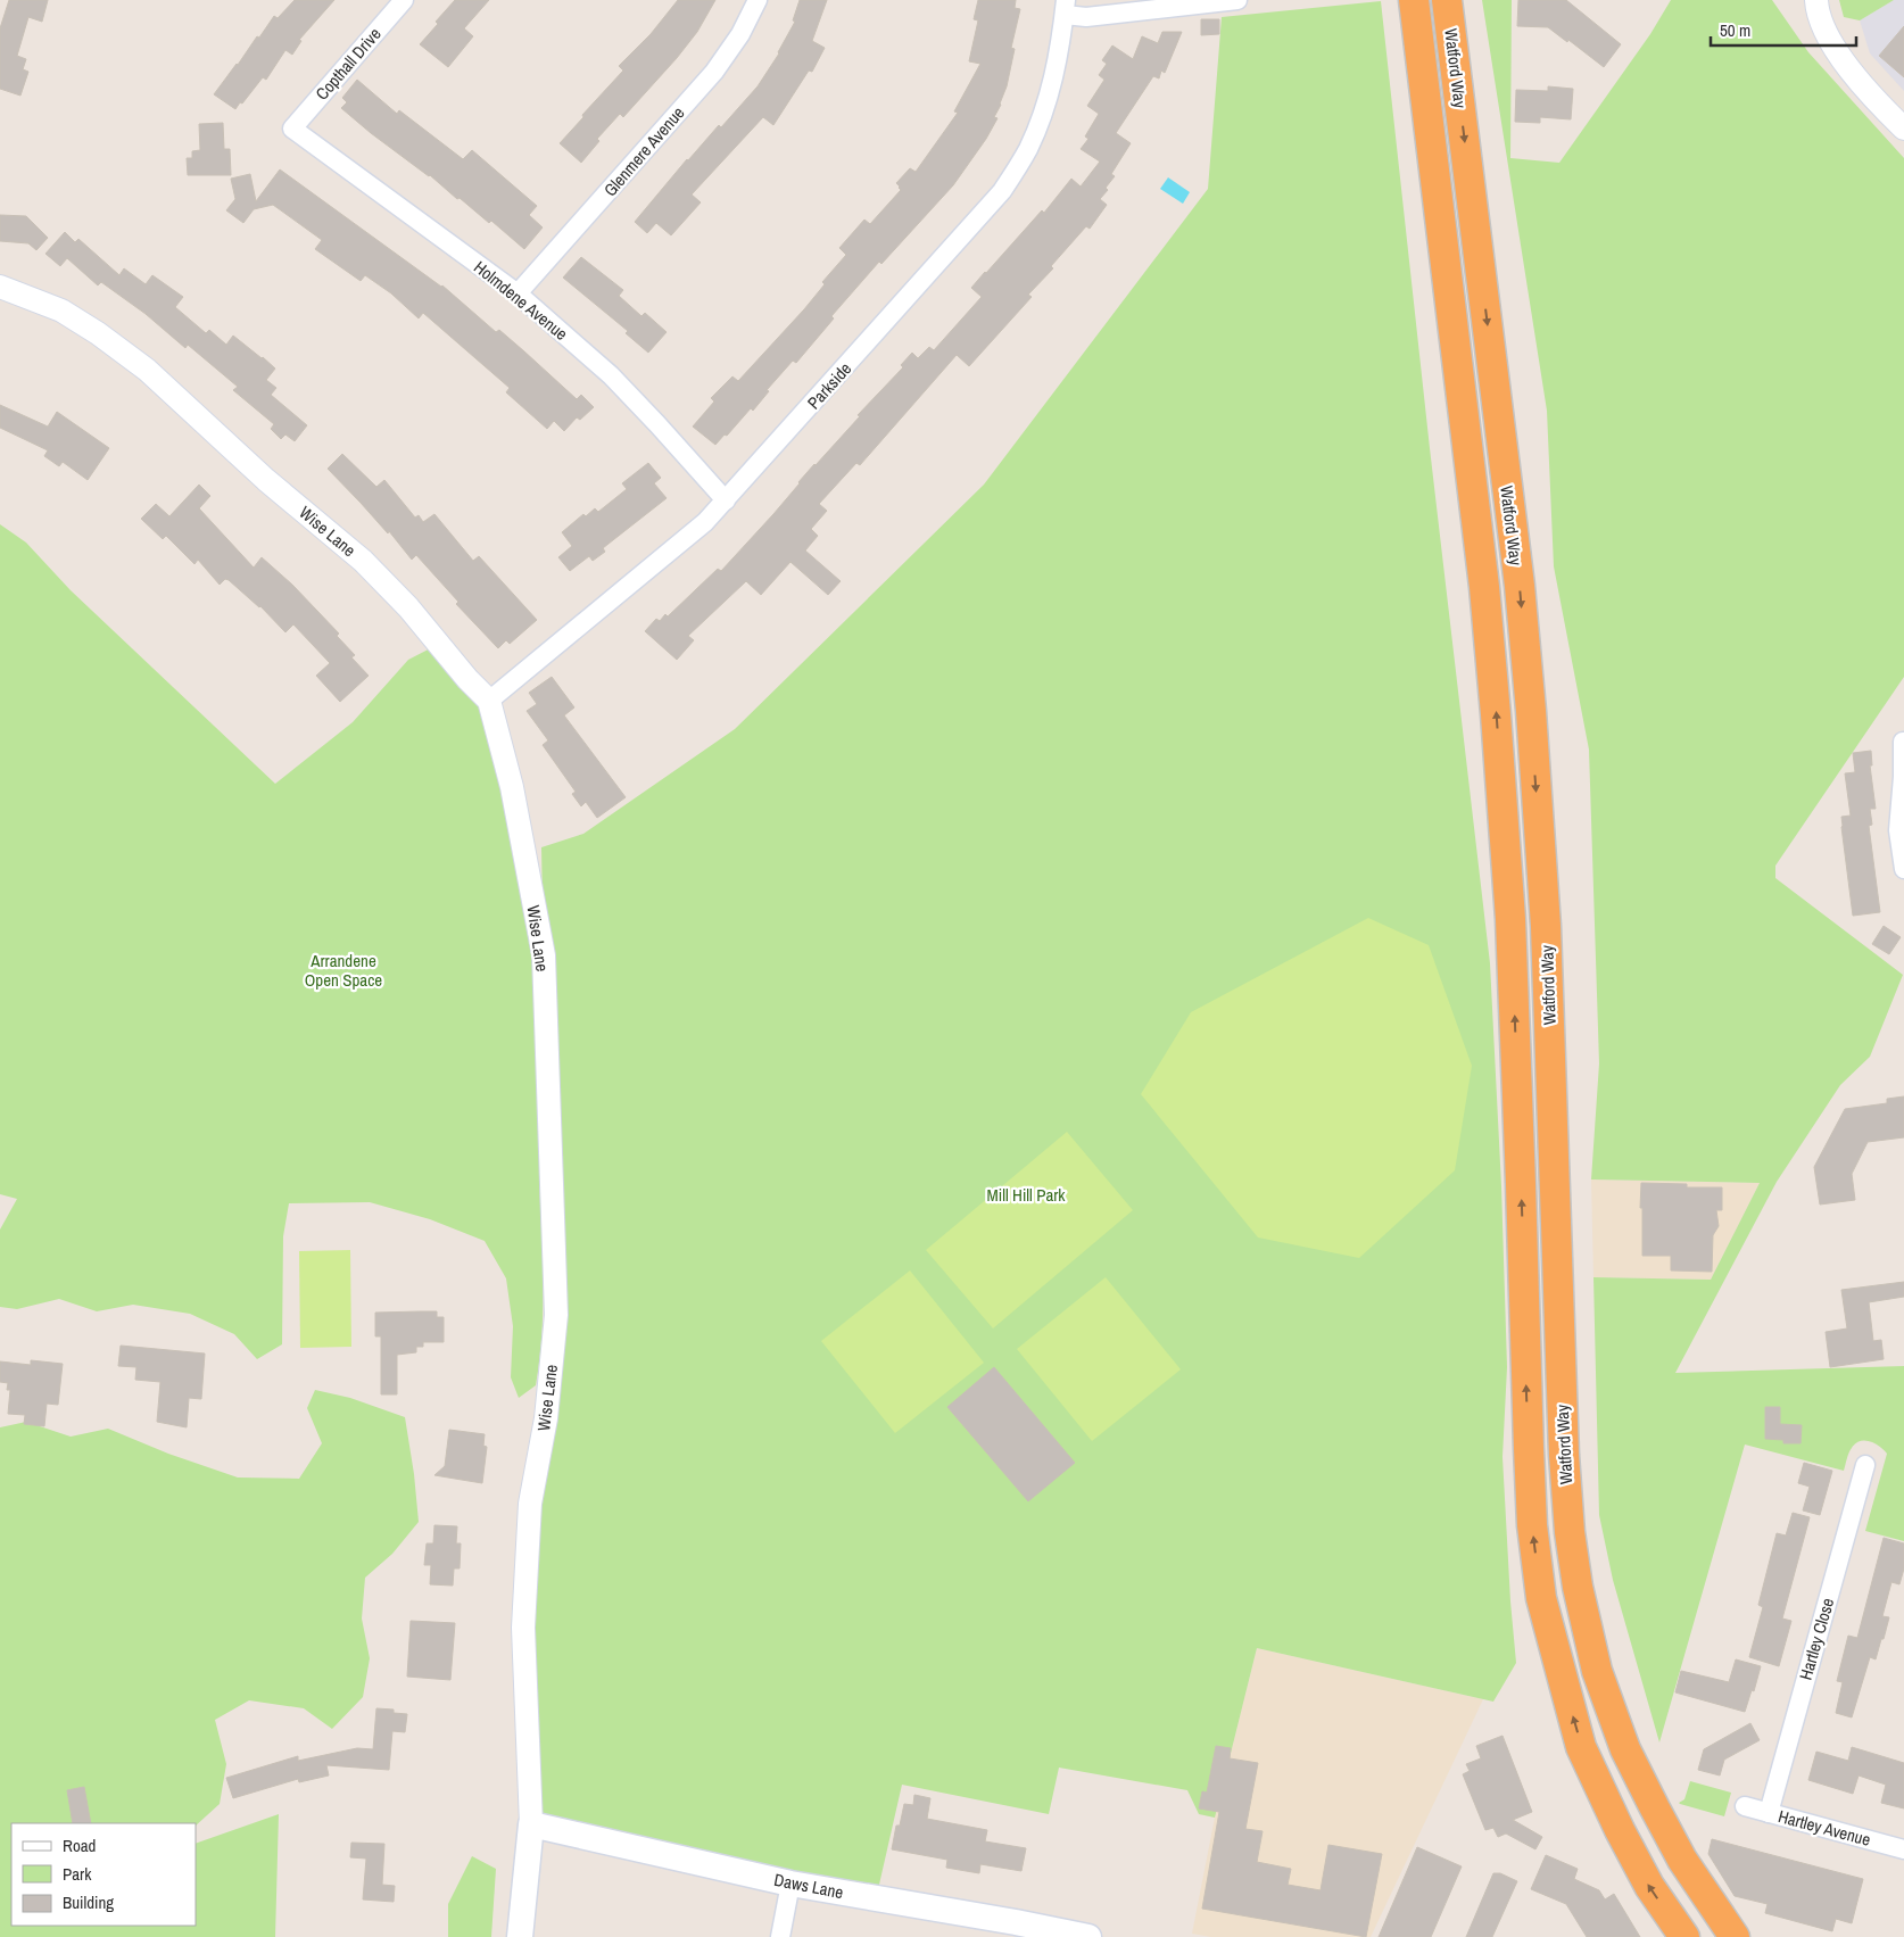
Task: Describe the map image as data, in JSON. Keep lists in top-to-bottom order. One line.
{"streets":{"highway":["Watford Way"],"main road":["Daws Lane"],"street":["Copthall Drive","Glenmere Avenue","Holmdene Avenue","Parkside","Wise Lane","Hartley Close","Hartley Avenue"]},"crossings":[["Copthall Drive","Holmdene Avenue"],["Glenmere Avenue","Holmdene Avenue"],["Holmdene Avenue","Parkside"],["Parkside","Wise Lane"],["Wise Lane","Daws Lane"],["Hartley Close","Hartley Avenue"]],"parks":["Arrandene Open Space","Mill Hill Park"],"legend":["Road","Park","Building"],"scale_bar":"50 m"}
